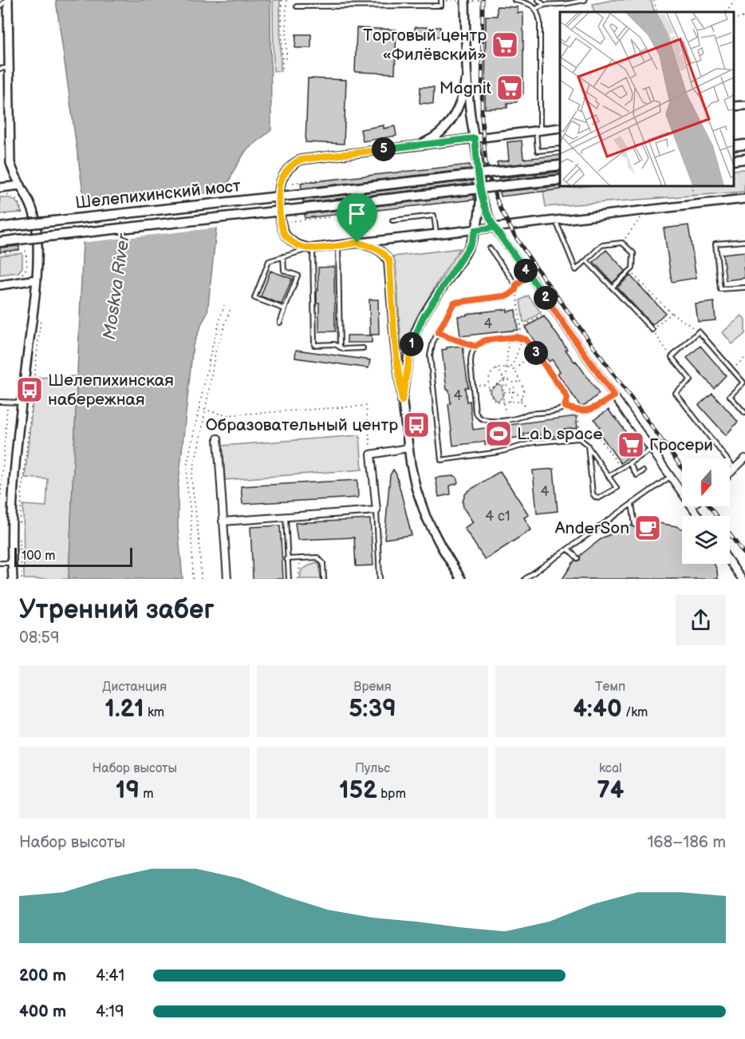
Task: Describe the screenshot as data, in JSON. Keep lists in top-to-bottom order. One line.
{"streets":{"main road":["Шелепихинский мост"]},"water":["Moskva River"],"places":{"supermarket":["Торговый центр «Филёвский»","Magnit","Гросери"],"bus stop":["Шелепихинская набережная","Образовательный центр"],"sports":["L.a.b space"],"cafe":["AnderSon"]},"house_numbers":["4","4","4","4 с1"],"scale_bar":"100 m","north":"bottom","page":{"pins":["5","4","2","1","3"],"scale":"100 m","heading":["Утренний забег","08:59"],"stats":[["Дистанция","1.21 km"],["Время","5:39"],["Темп","4:40 /km"],["Набор высоты","19 m"],["Пульс","152 bpm"],["kcal","74"]],"chart":["Набор высоты","168–186 m"],"list":[{"name":"200 m","note":"4:41"},{"name":"400 m","note":"4:19"}]}}
